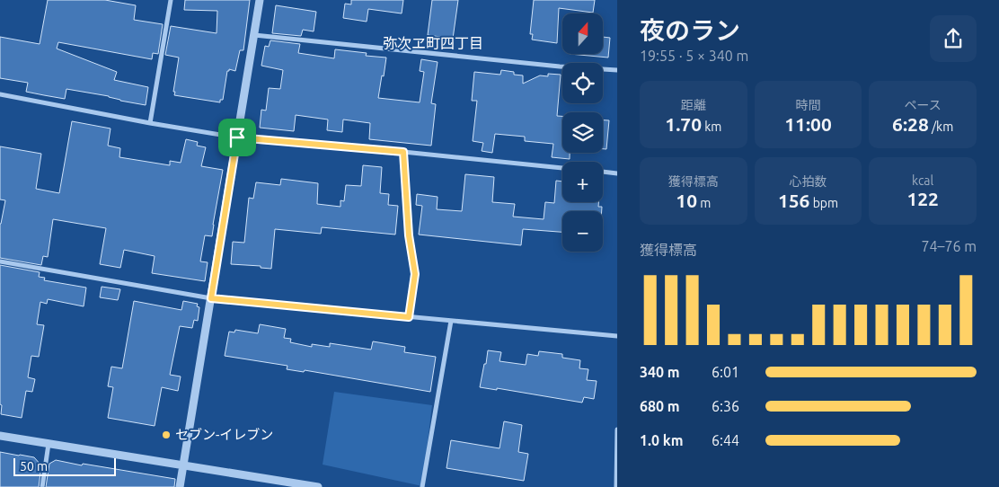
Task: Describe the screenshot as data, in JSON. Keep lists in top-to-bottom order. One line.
{"districts":["弥次ヱ町四丁目"],"places":["セブン-イレブン"],"scale_bar":"50 m","north":"top","page":{"heading":["夜のラン","19:55 · 5 × 340 m"],"map_buttons":["+","−"],"stats":[["距離","1.70 km"],["時間","11:00"],["ペース","6:28 /km"],["獲得標高","10 m"],["心拍数","156 bpm"],["kcal","122"]],"chart":["獲得標高","74–76 m"],"list":[{"name":"340 m","note":"6:01"},{"name":"680 m","note":"6:36"},{"name":"1.0 km","note":"6:44"}],"scale":"50 m"}}
